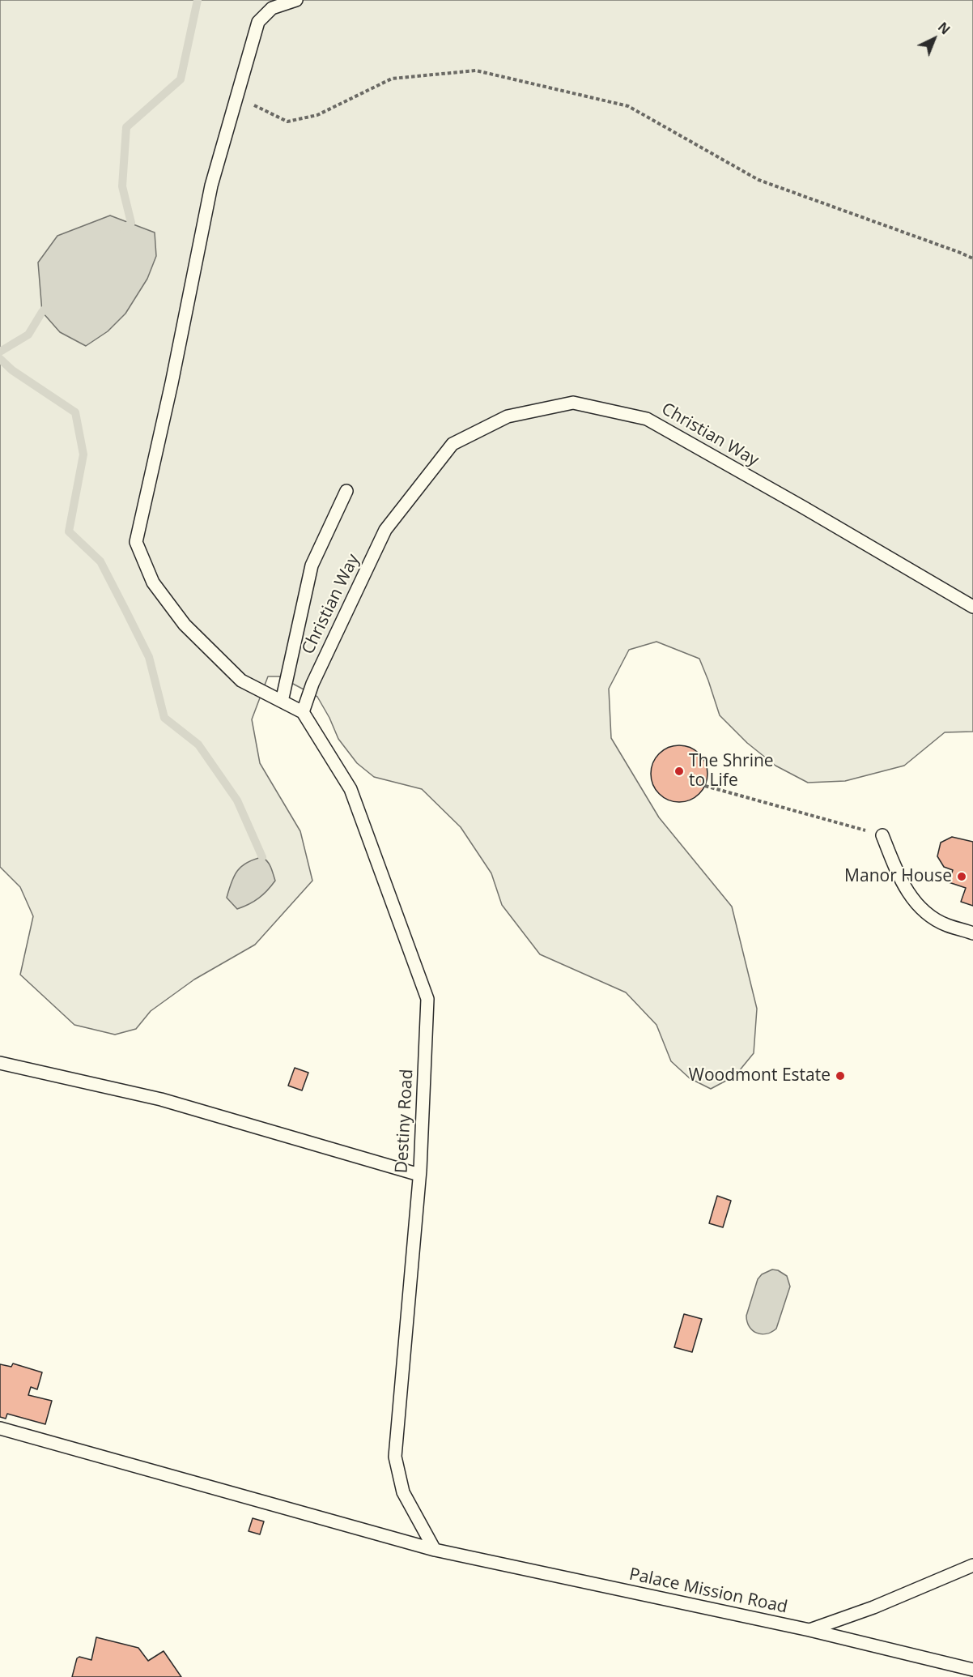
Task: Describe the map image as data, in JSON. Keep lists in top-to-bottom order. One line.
{"streets":{"lane":["Christian Way","Destiny Road","Palace Mission Road"]},"crossings":[["Christian Way","Destiny Road"],["Destiny Road","Palace Mission Road"]],"places":["The Shrine to Life","Manor House","Woodmont Estate"],"north":"top right"}
